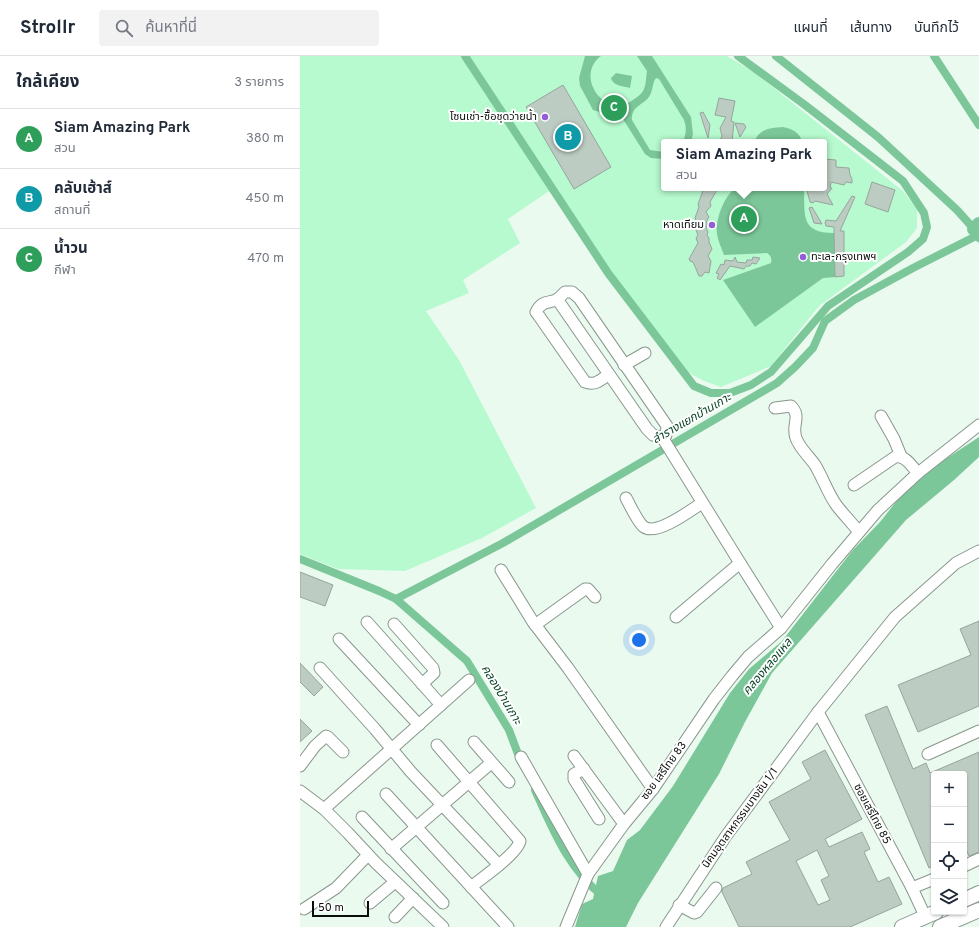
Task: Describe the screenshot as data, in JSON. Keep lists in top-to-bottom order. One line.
{"streets":{"street":["ซอย เสรีไทย 83","ซอยเสรีไทย 85","นิคมอุตสาหกรรมบางชัน 1/1"]},"crossings":[["ซอยเสรีไทย 85","นิคมอุตสาหกรรมบางชัน 1/1"]],"water":["ลำรางแยกบ้านเกาะ","คลองหลอแหล","คลองบ้านเกาะ"],"places":["โซนเช่า-ซื้อชุดว่ายน้ำ","หาดเทียม","ทะเล-กรุงเทพฯ"],"scale_bar":"50 m","page":{"header":"Strollr","search":"ค้นหาที่นี่","nav":["แผนที่","เส้นทาง","บันทึกไว้"],"heading":["ใกล้เคียง","3 รายการ"],"pins":["C","B","A"],"list":[{"mark":"A","name":"Siam Amazing Park","note":"สวน","value":"380 m"},{"mark":"B","name":"คลับเฮ้าส์","note":"สถานที่","value":"450 m"},{"mark":"C","name":"น้ำวน","note":"กีฬา","value":"470 m"}],"popup":["Siam Amazing Park","สวน"],"map_buttons":["+","−"],"scale":"50 m"}}
